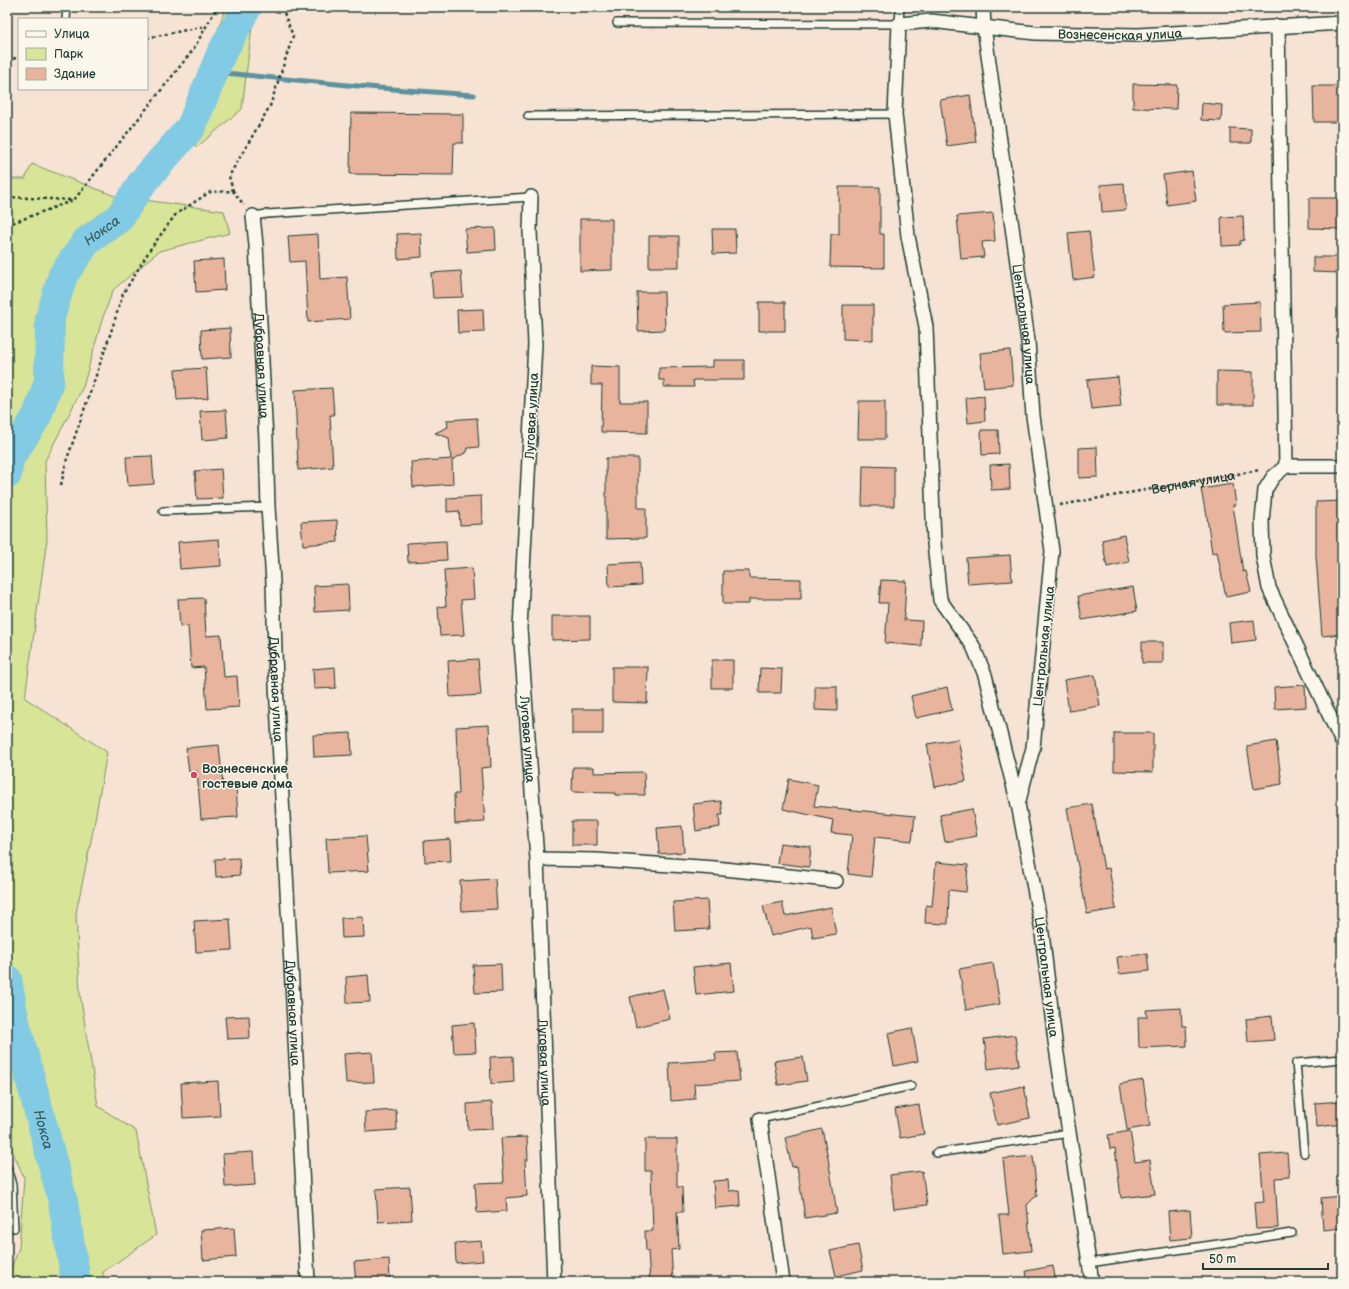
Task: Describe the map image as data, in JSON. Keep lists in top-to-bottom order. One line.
{"streets":{"street":["Вознесенская улица","Центральная улица","Дубравная улица","Луговая улица"],"path":["Верная улица"]},"crossings":[["Вознесенская улица","Центральная улица"],["Центральная улица","Верная улица"]],"water":["Нокса"],"places":["Вознесенские гостевые дома"],"legend":["Улица","Парк","Здание"],"scale_bar":"50 m"}
